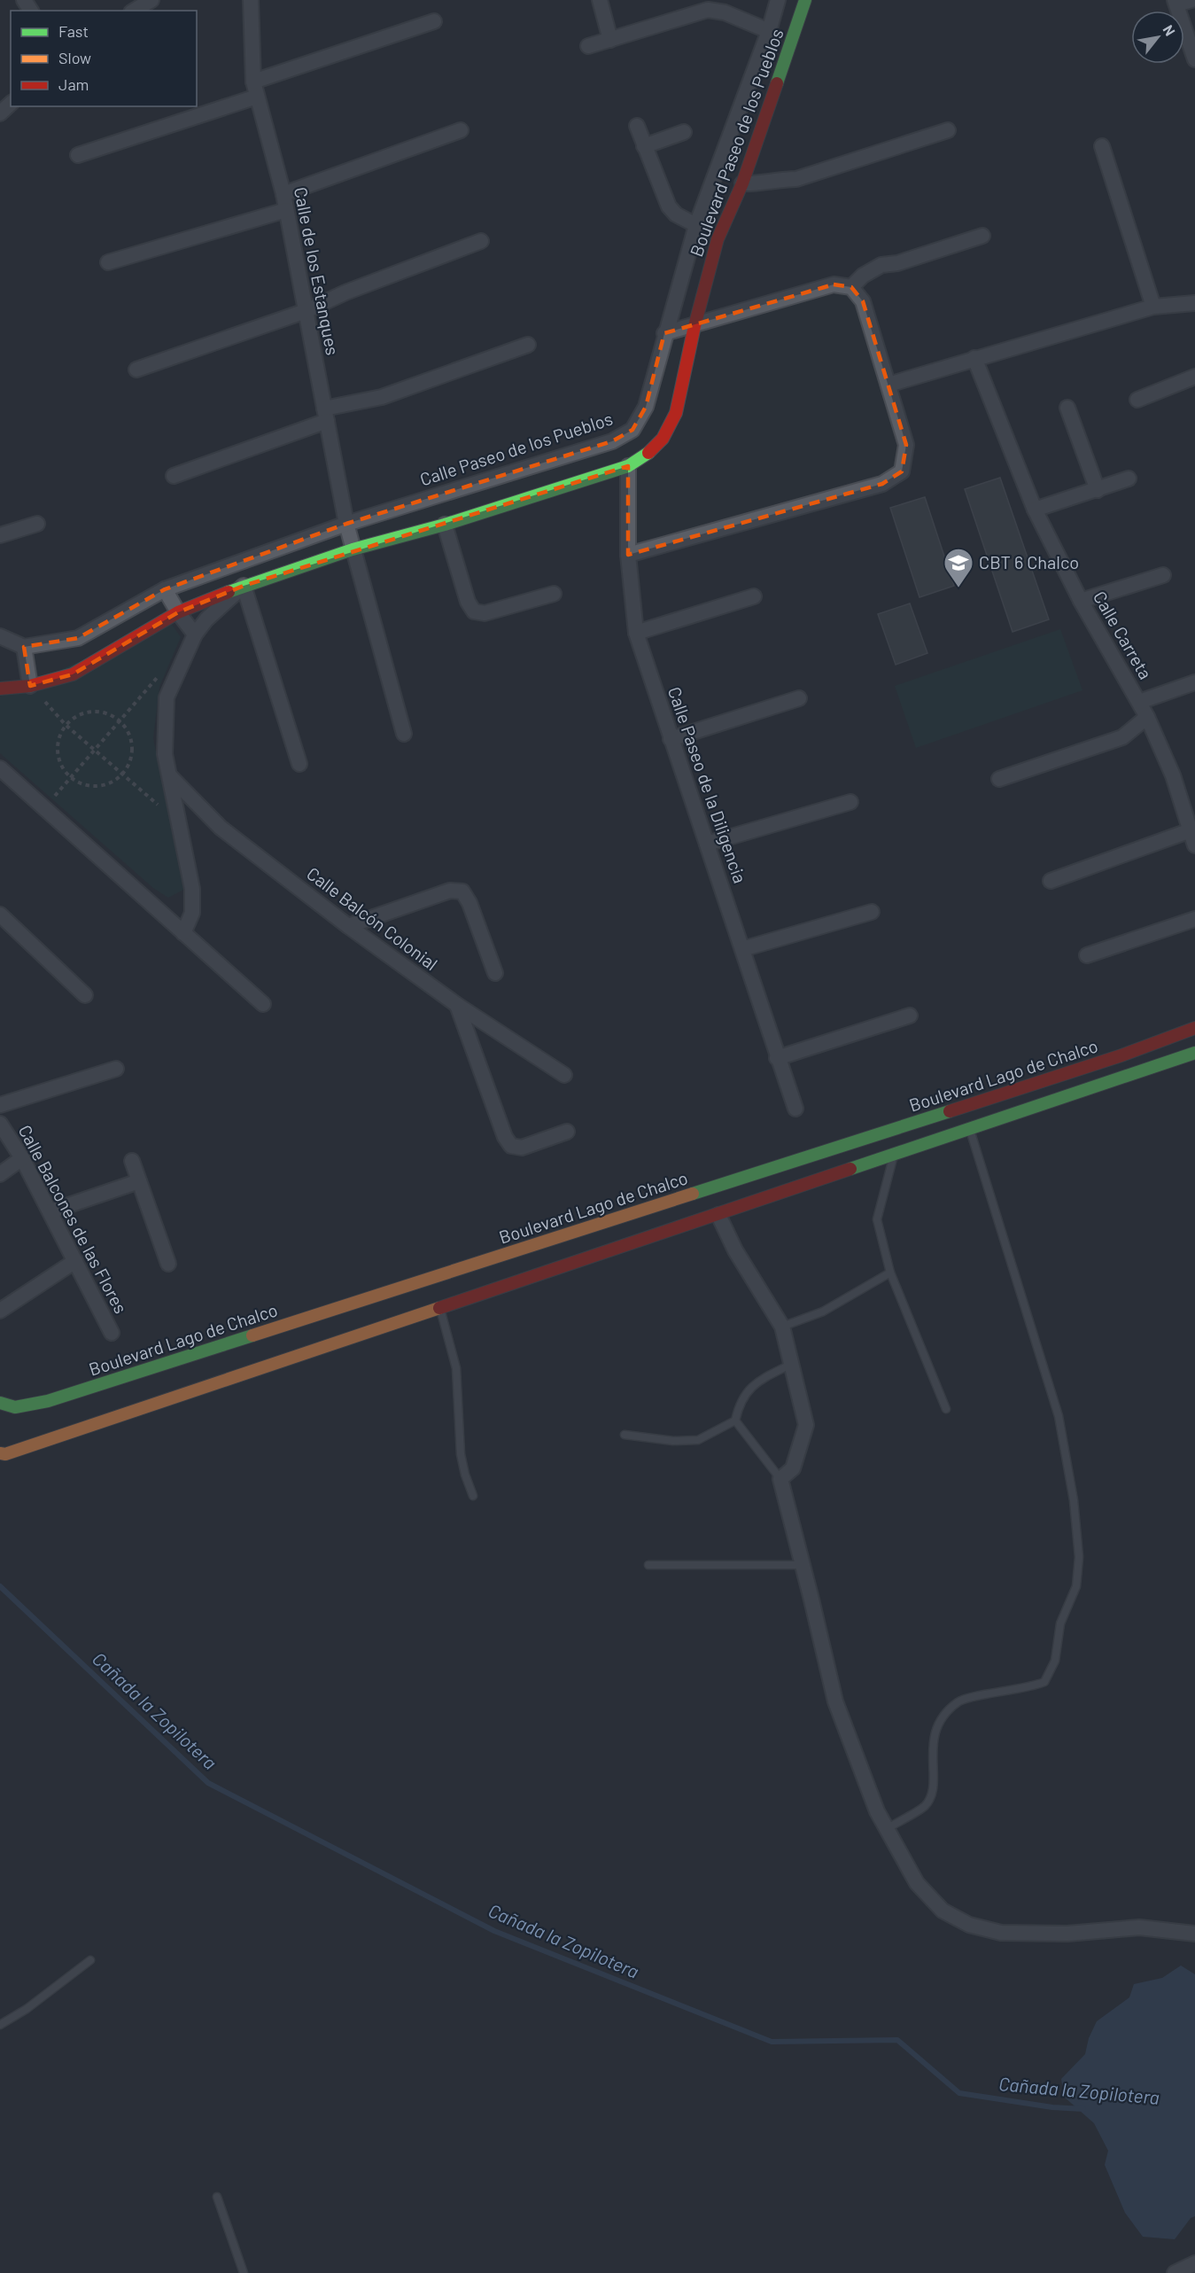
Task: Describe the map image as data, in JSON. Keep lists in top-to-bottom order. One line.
{"streets":{"street":["Boulevard Paseo de los Pueblos","Calle de los Estanques","Calle Paseo de los Pueblos","Calle Carreta","Calle Paseo de la Diligencia","Calle Balcón Colonial","Boulevard Lago de Chalco","Calle Balcones de las Flores"]},"crossings":[["Boulevard Paseo de los Pueblos","Calle Paseo de la Diligencia"],["Calle de los Estanques","Calle Paseo de los Pueblos"]],"water":["Cañada la Zopilotera"],"places":{"school or university":["CBT 6 Chalco"]},"legend":["Fast","Slow","Jam"],"north":"top right"}
